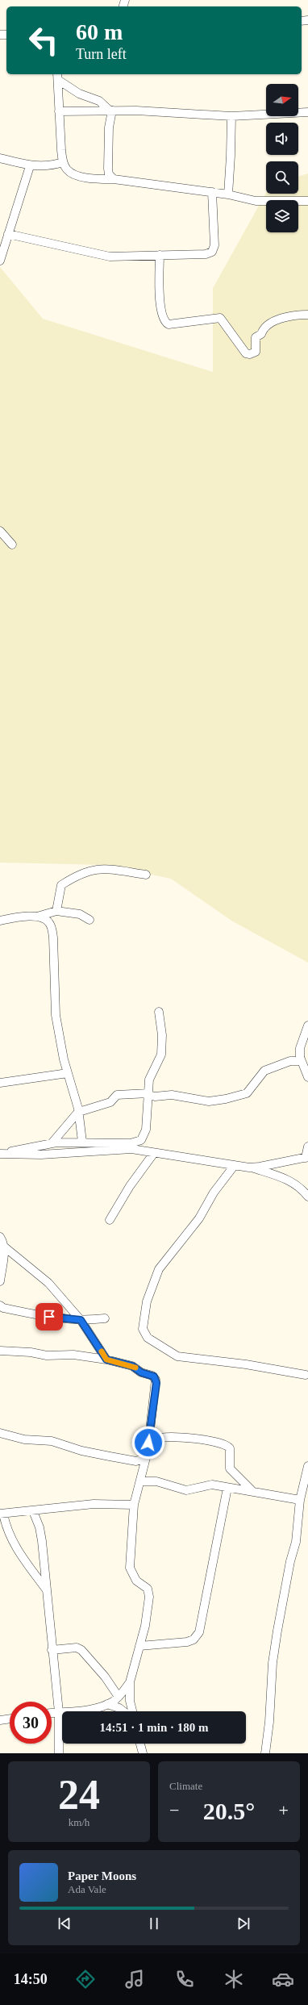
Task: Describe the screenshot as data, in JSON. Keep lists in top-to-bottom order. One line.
{"north":"right","page":{"turn":["60 m","Turn left"],"limit":"30","trip":"14:51 · 1 min · 180 m","tile":[["24","km/h"],"Climate"],"heat":["−","20.5°","+"],"song":["Paper Moons","Ada Vale"],"tabs":"14:50"}}
